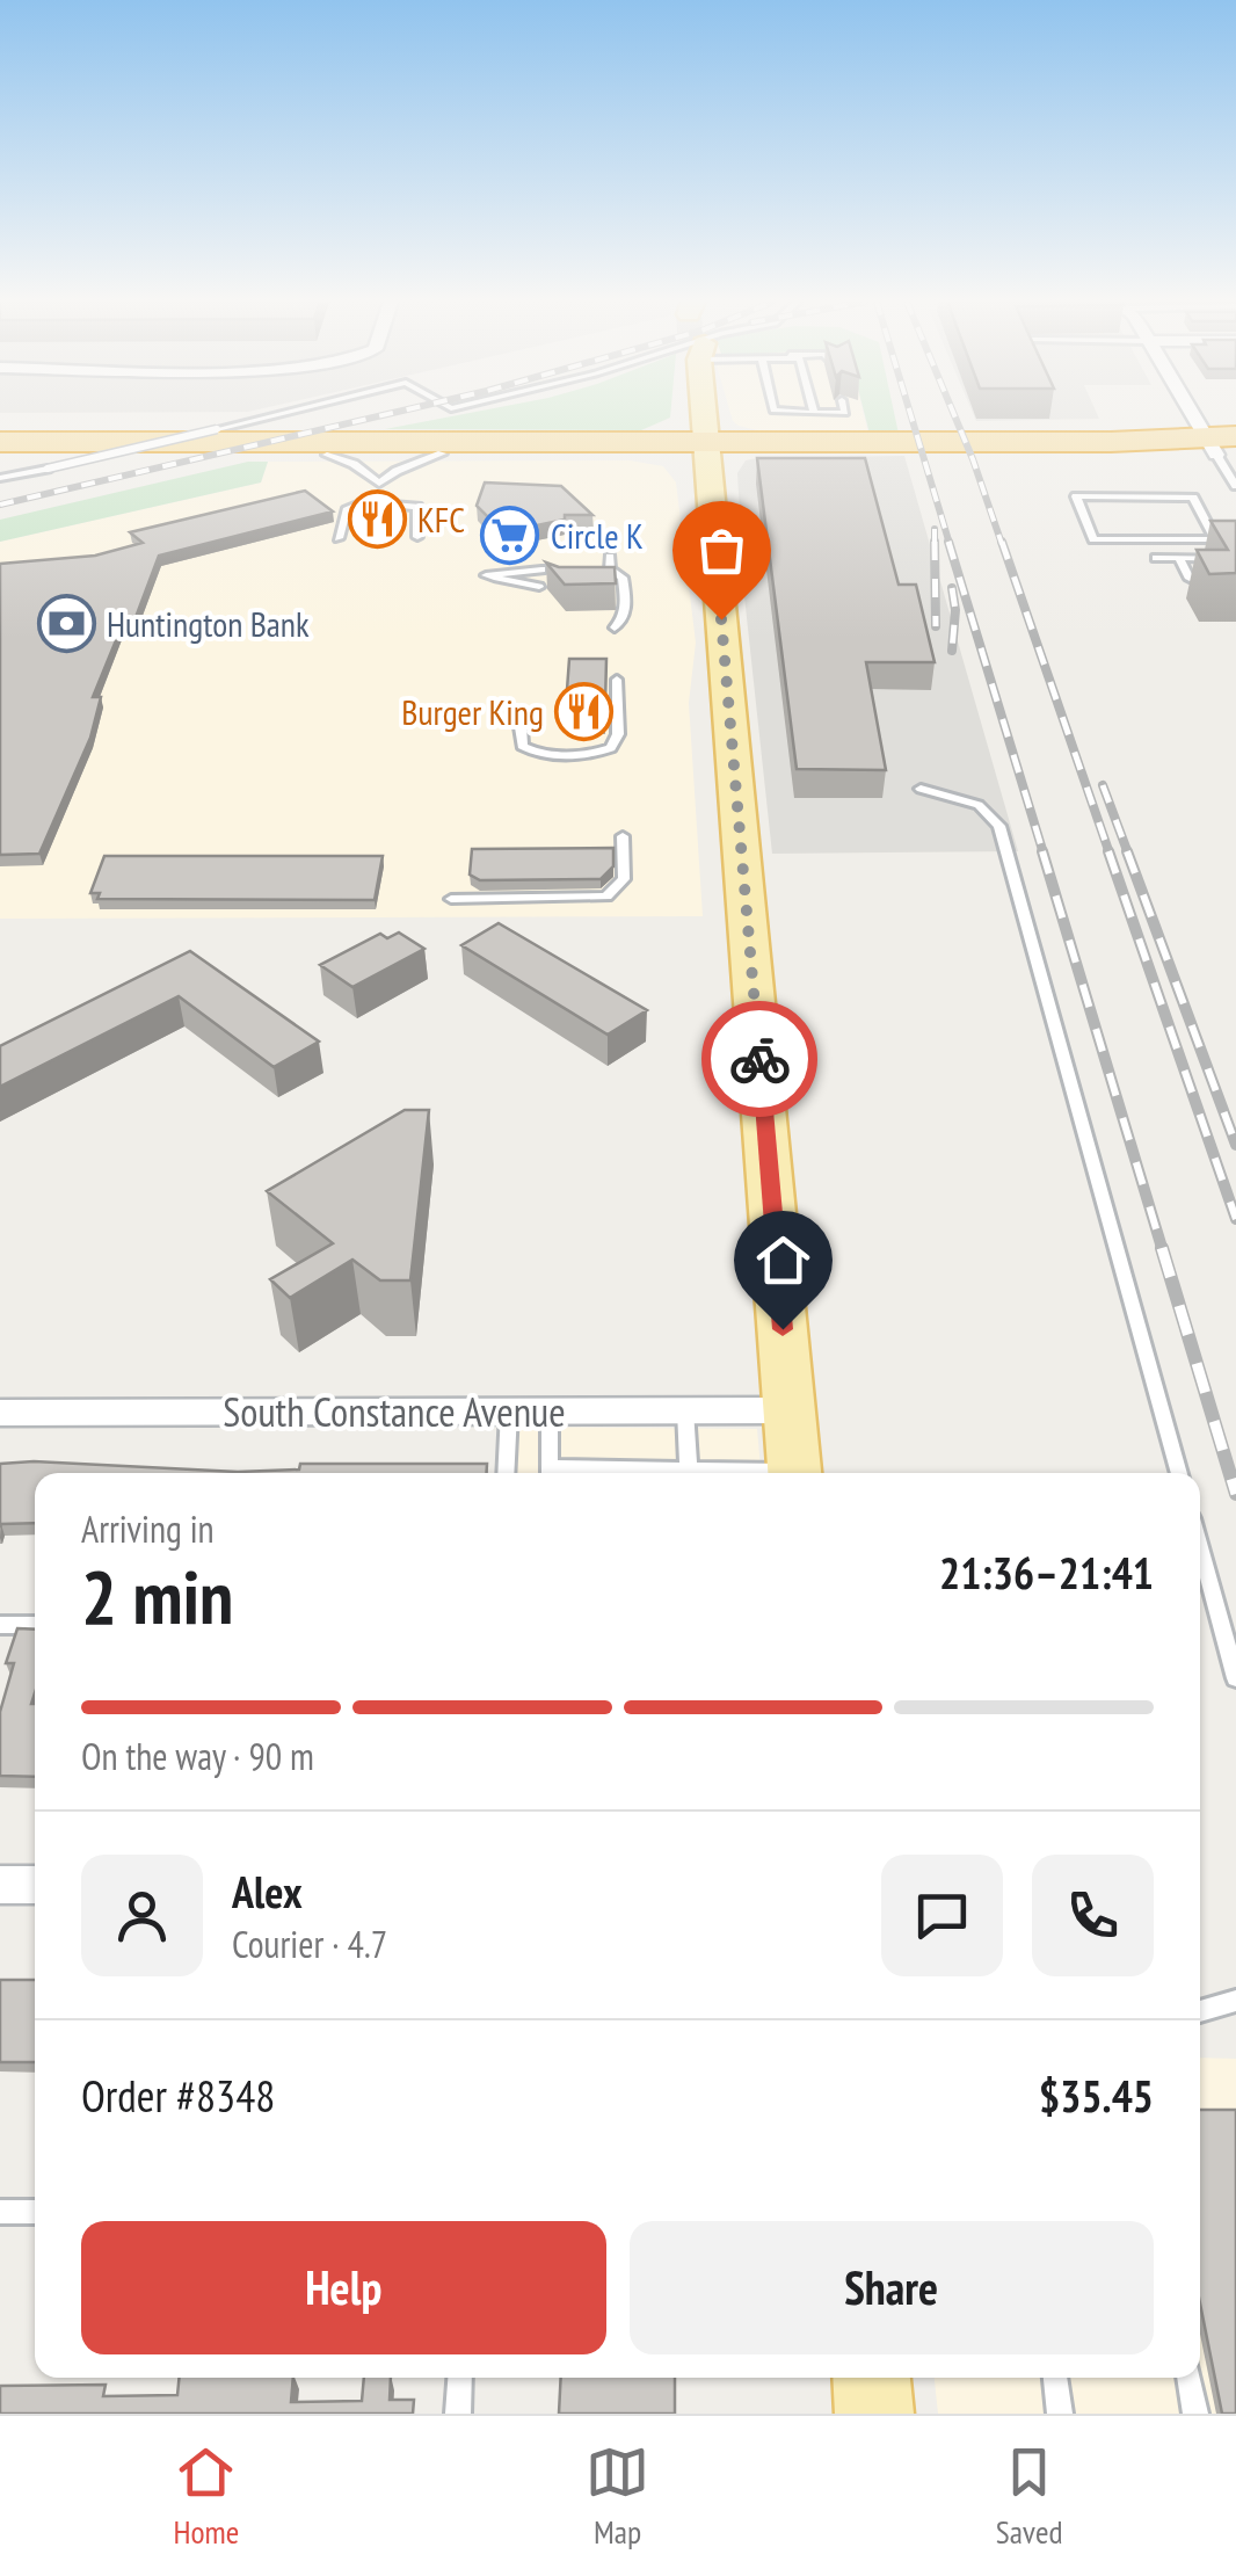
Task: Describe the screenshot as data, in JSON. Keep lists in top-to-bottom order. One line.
{"streets":{"street":["South Constance Avenue"]},"places":{"restaurant":["KFC","Burger King"],"supermarket":["Circle K"],"bank":["Huntington Bank"]},"page":{"heading":["2 min","Arriving in","21:36–21:41"],"panel":["Alex","Courier · 4.7","Order #8348","$35.45"],"bar":"On the way · 90 m","buttons":["Help","Share"],"tabs":["Home","Map","Saved"]}}
